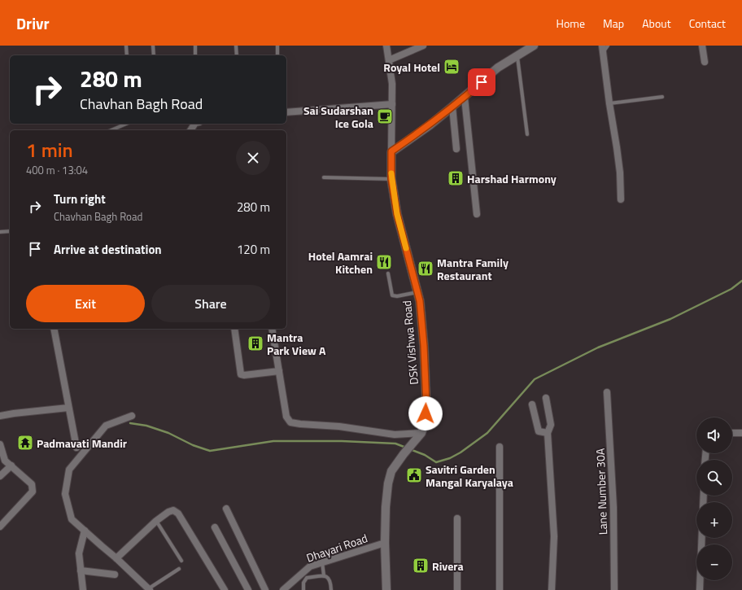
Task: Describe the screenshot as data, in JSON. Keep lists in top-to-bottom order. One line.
{"streets":{"street":["DSK Vishwa Road","Lane Number 30A","Dhayari Road"]},"crossings":[["DSK Vishwa Road","Dhayari Road"]],"places":{"hotel":["Royal Hotel"],"cafe":["Sai Sudarshan Ice Gola"],"building":["Harshad Harmony","Mantra Park View A","Rivera"],"restaurant":["Hotel Aamrai Kitchen","Mantra Family Restaurant"],"temple":["Padmavati Mandir"],"public building":["Savitri Garden Mangal Karyalaya"]},"page":{"header":"Drivr","nav":["Home","Map","About","Contact"],"turn":["280 m","Chavhan Bagh Road"],"heading":["1 min","400 m · 13:04"],"list":[{"name":"Turn right","note":"Chavhan Bagh Road","value":"280 m"},{"name":"Arrive at destination","value":"120 m"}],"buttons":["Exit","Share"],"map_buttons":["+","−"]}}
